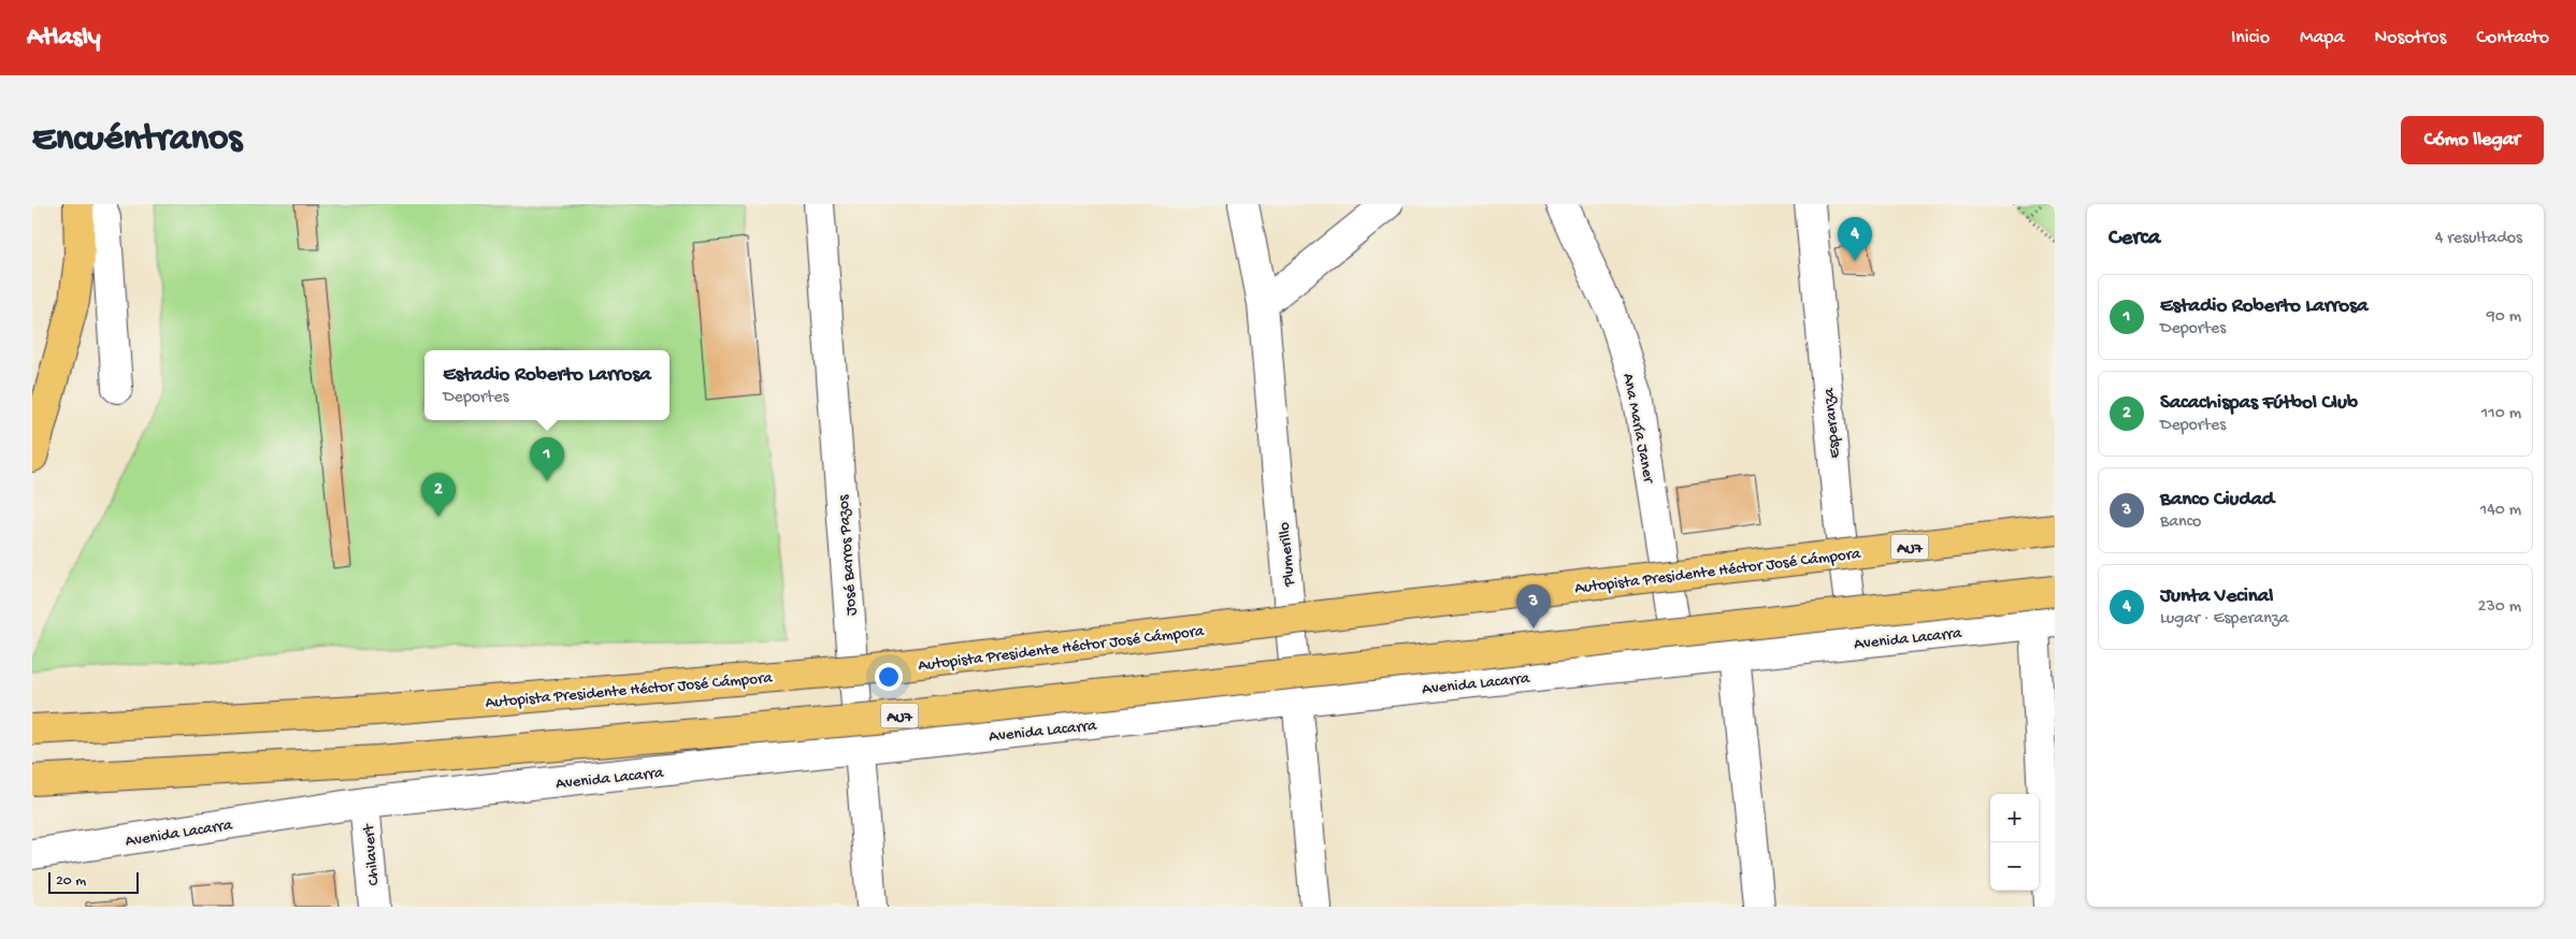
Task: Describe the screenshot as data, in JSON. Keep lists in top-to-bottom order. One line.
{"streets":{"main road":["AU7","Autopista Presidente Héctor José Cámpora"],"street":["Esperanza","Ana María Janer","Plumerillo","José Barros Pazos","Avenida Lacarra","Chilavert"]},"crossings":[["Esperanza","Avenida Lacarra"],["Ana María Janer","Avenida Lacarra"],["Plumerillo","Avenida Lacarra"],["José Barros Pazos","Avenida Lacarra"],["Avenida Lacarra","Chilavert"]],"scale_bar":"20 m","page":{"header":"Atlasly","nav":["Inicio","Mapa","Nosotros","Contacto"],"buttons":"Cómo llegar","title":"Encuéntranos","heading":["Cerca","4 resultados"],"pins":["4","1","2","3"],"list":[{"mark":"1","name":"Estadio Roberto Larrosa","note":"Deportes","value":"90 m"},{"mark":"2","name":"Sacachispas Fútbol Club","note":"Deportes","value":"110 m"},{"mark":"3","name":"Banco Ciudad","note":"Banco","value":"140 m"},{"mark":"4","name":"Junta Vecinal","note":"Lugar · Esperanza","value":"230 m"}],"popup":["Estadio Roberto Larrosa","Deportes"],"map_buttons":["+","−"],"scale":"20 m"}}
